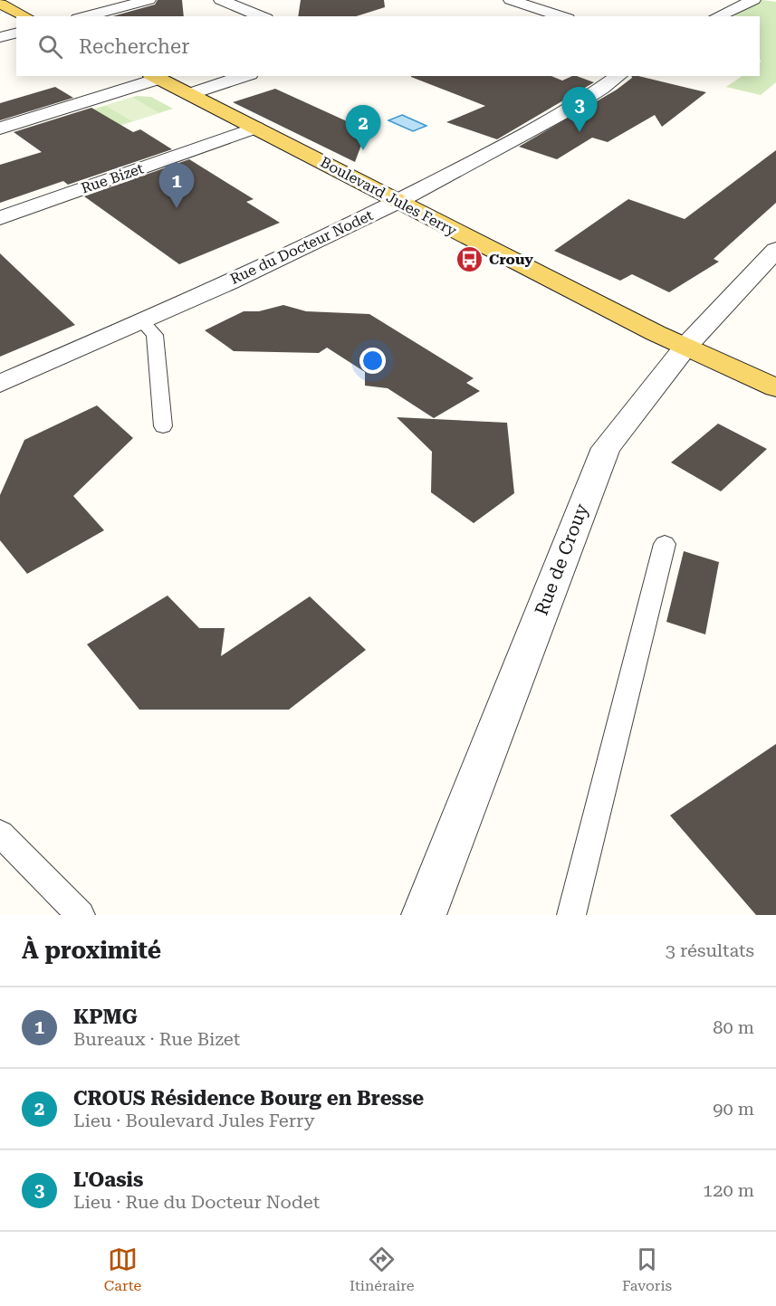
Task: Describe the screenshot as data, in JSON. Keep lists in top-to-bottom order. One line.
{"streets":{"main road":["Boulevard Jules Ferry"],"street":["Rue Bizet","Rue du Docteur Nodet","Rue de Crouy"]},"crossings":[["Rue Bizet","Boulevard Jules Ferry"],["Boulevard Jules Ferry","Rue du Docteur Nodet"],["Boulevard Jules Ferry","Rue de Crouy"]],"places":{"bus stop":["Crouy"]},"page":{"search":"Rechercher","pins":["3","2","1"],"heading":["À proximité","3 résultats"],"list":[{"mark":"1","name":"KPMG","note":"Bureaux · Rue Bizet","value":"80 m"},{"mark":"2","name":"CROUS Résidence Bourg en Bresse","note":"Lieu · Boulevard Jules Ferry","value":"90 m"},{"mark":"3","name":"L'Oasis","note":"Lieu · Rue du Docteur Nodet","value":"120 m"}],"nav":["Carte","Itinéraire","Favoris"]}}
